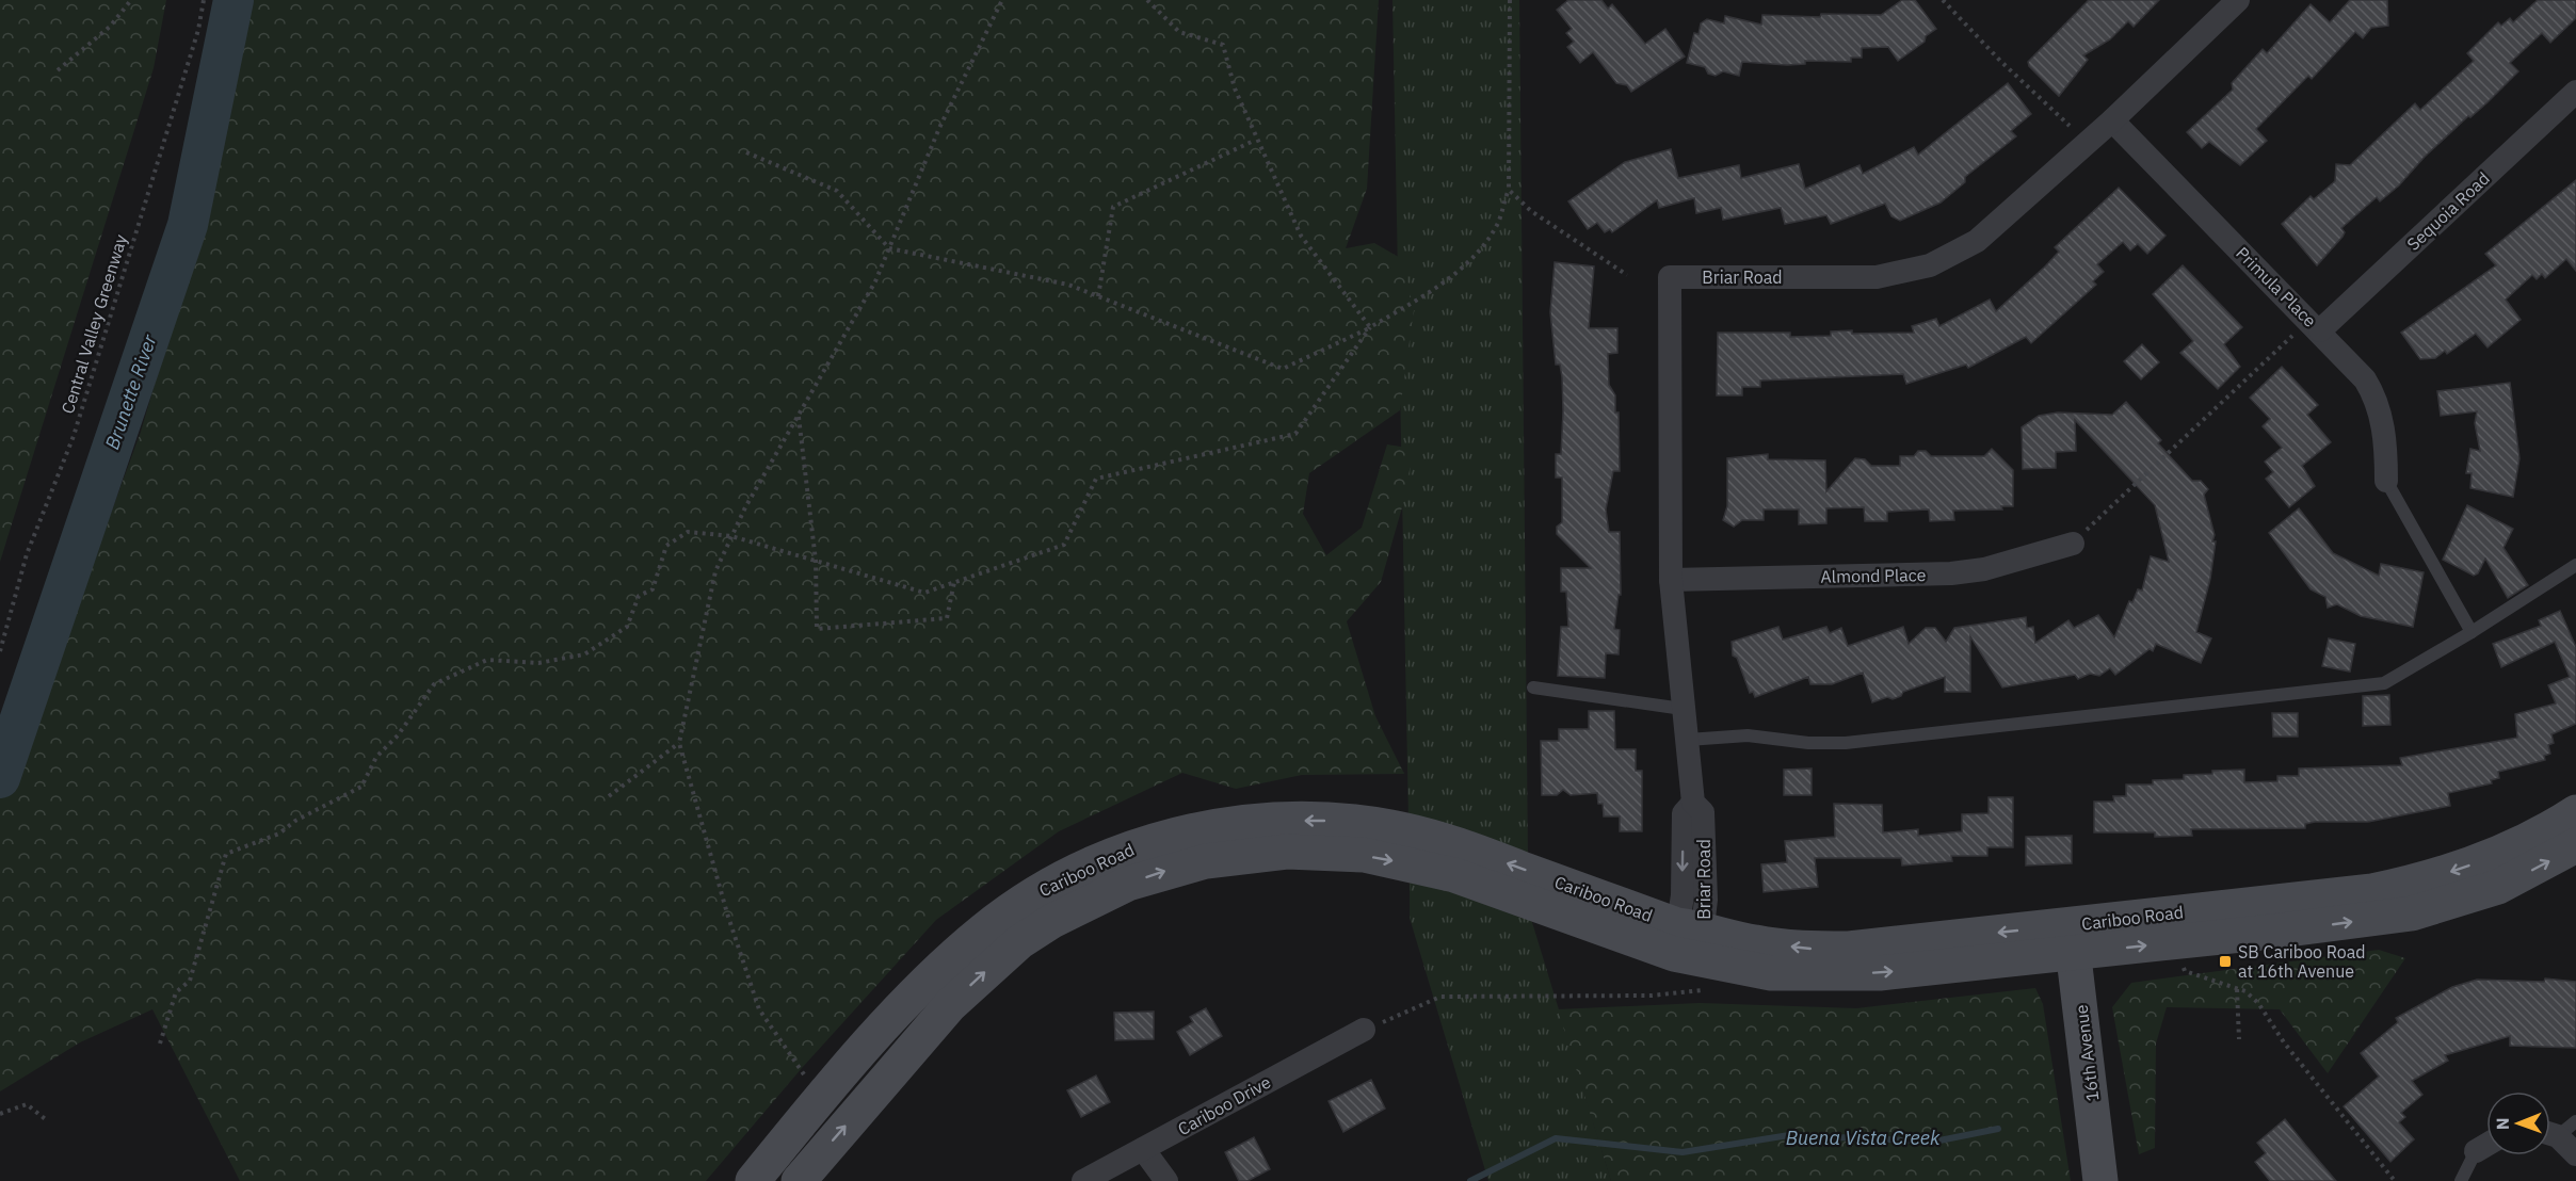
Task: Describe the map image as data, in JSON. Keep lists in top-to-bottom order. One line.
{"streets":{"street":["Sequoia Road","Briar Road","Primula Place","Almond Place","Cariboo Road","16th Avenue","Cariboo Drive"],"path":["Central Valley Greenway"]},"crossings":[["Sequoia Road","Primula Place"],["Briar Road","Primula Place"],["Briar Road","Almond Place"],["Briar Road","Cariboo Road"],["Cariboo Road","16th Avenue"]],"water":["Brunette River","Buena Vista Creek"],"places":{"transit":["SB Cariboo Road at 16th Avenue"]},"north":"left"}
